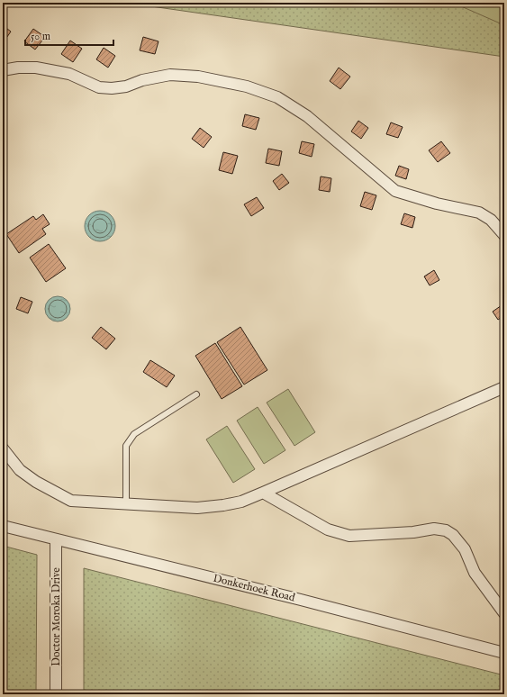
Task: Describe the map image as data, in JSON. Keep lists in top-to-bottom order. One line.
{"streets":{"street":["Donkerhoek Road","Doctor Moroka Drive"]},"crossings":[["Donkerhoek Road","Doctor Moroka Drive"]],"scale_bar":"50 m"}
